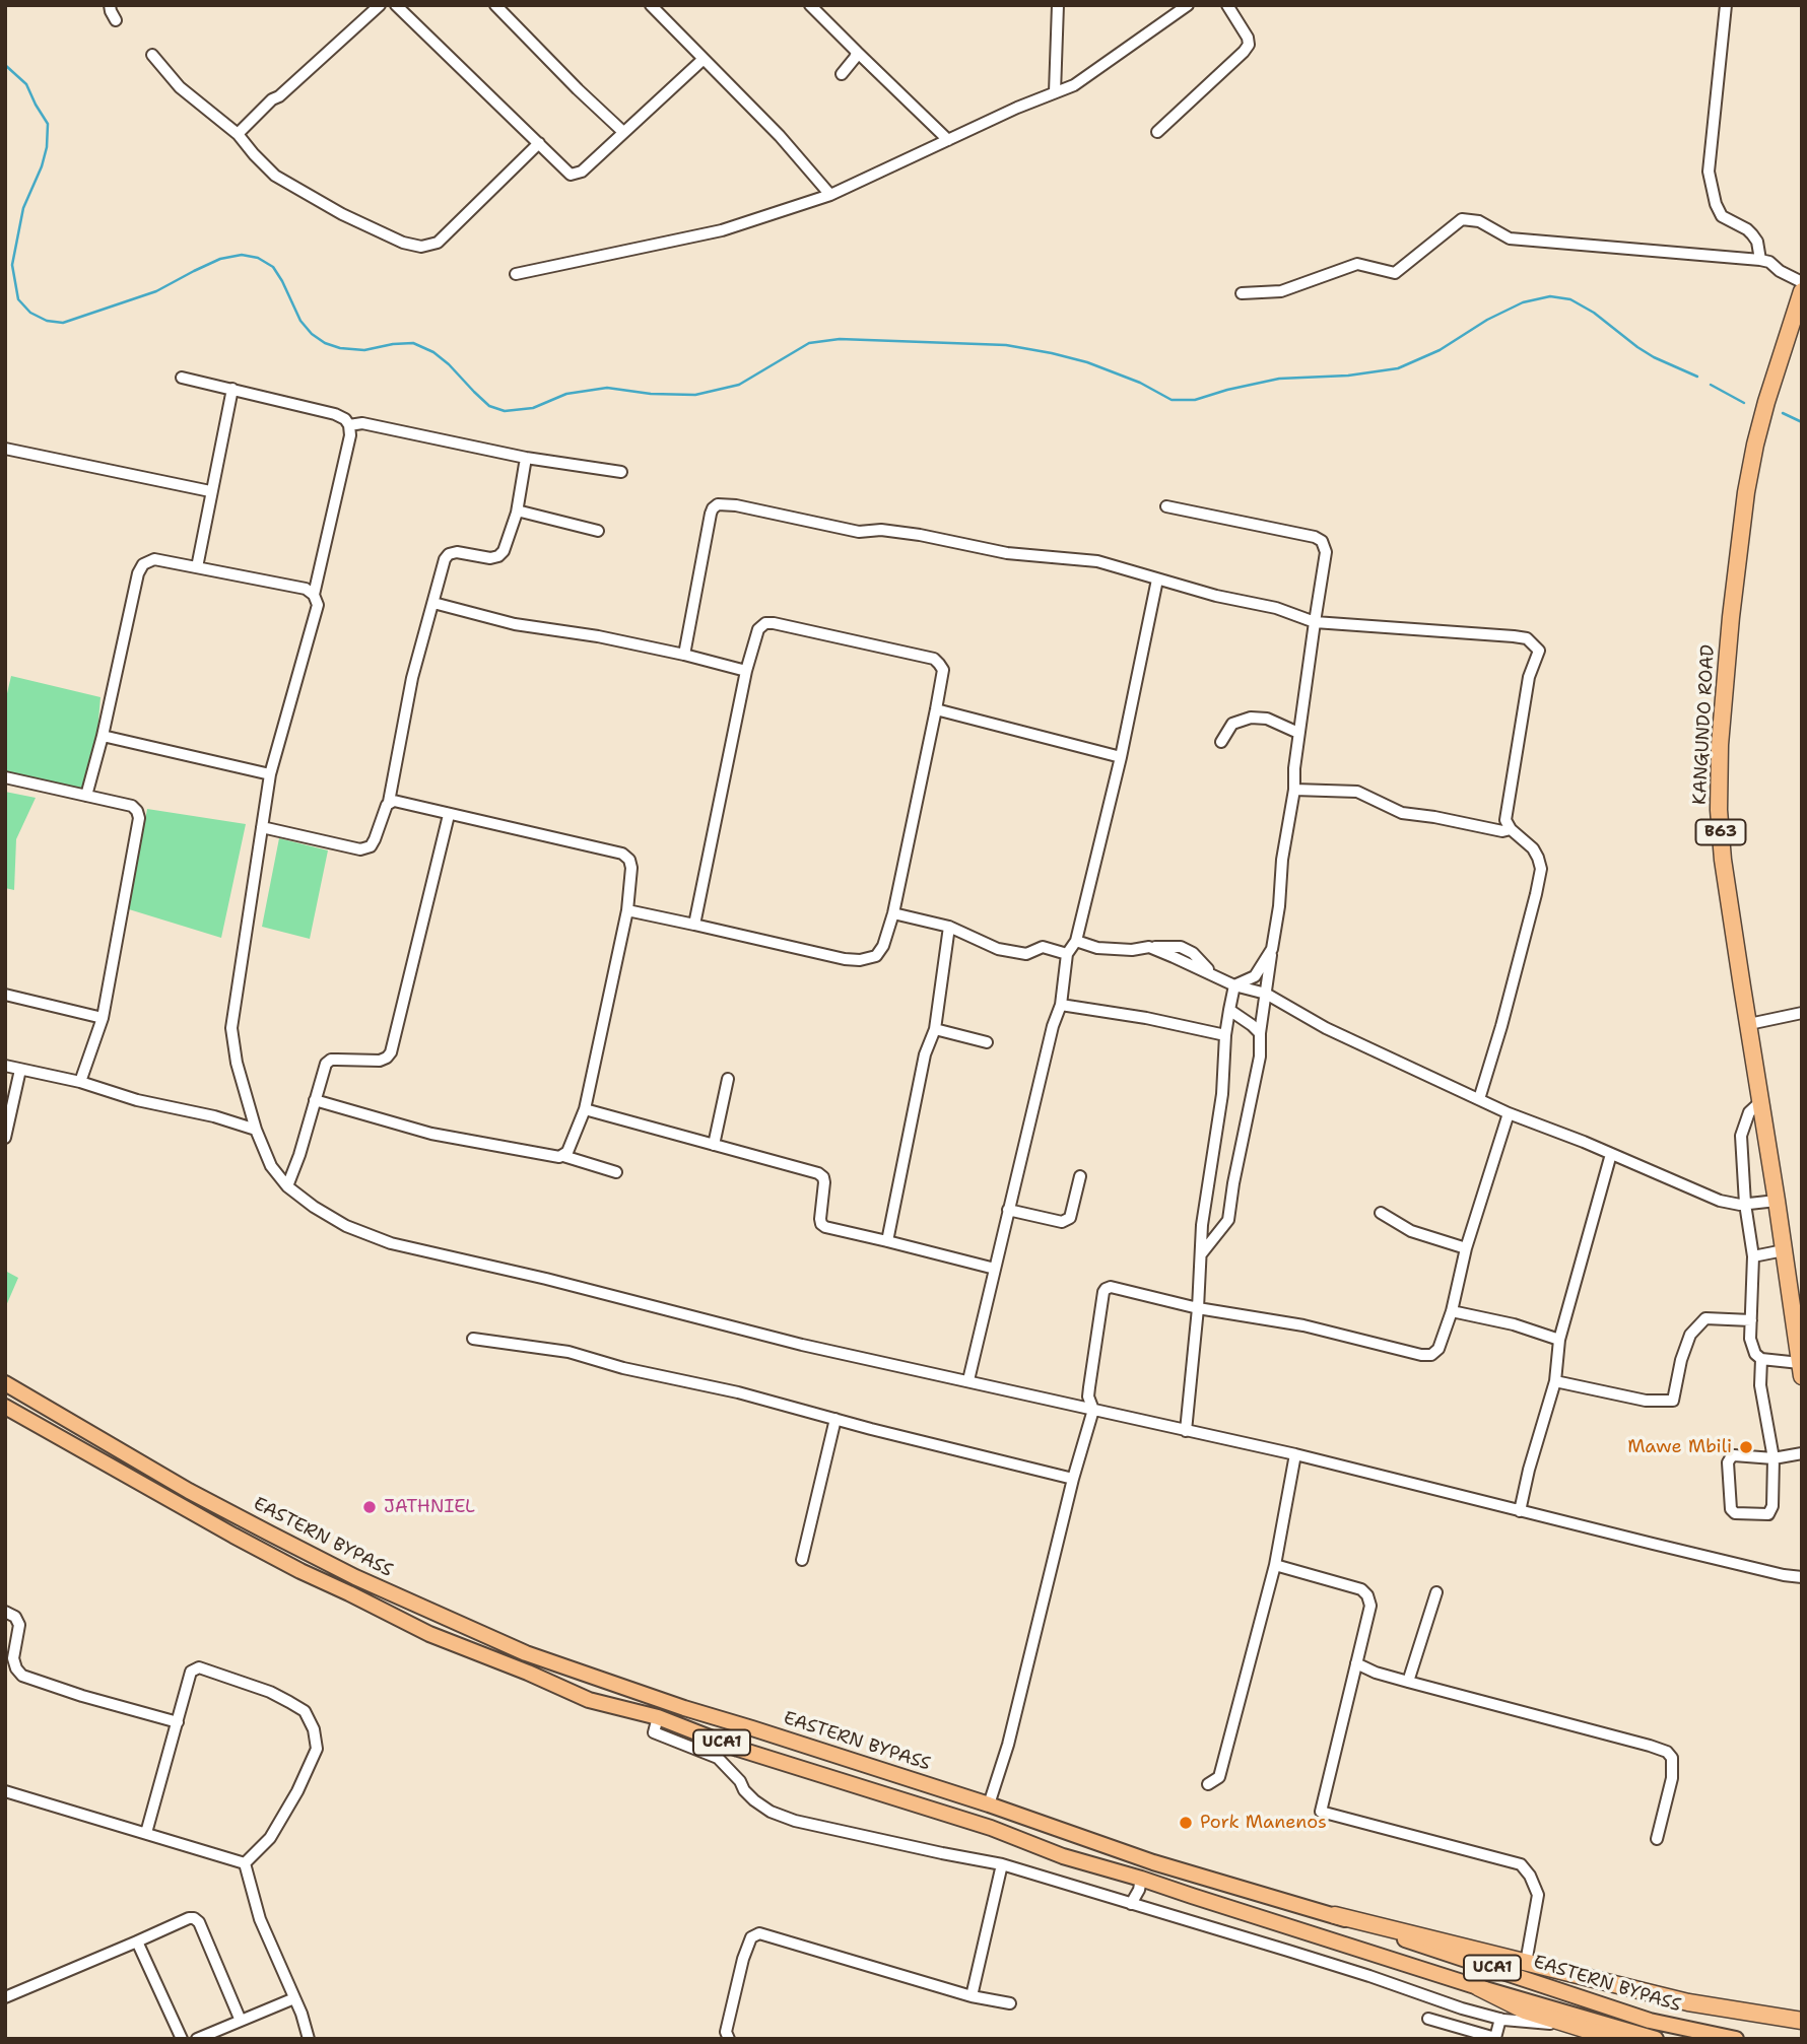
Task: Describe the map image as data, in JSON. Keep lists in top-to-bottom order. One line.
{"streets":{"highway":["KANGUNDO ROAD","B63"],"main road":["EASTERN BYPASS","UCA1"]},"places":["Mawe Mbili","JATHNIEL","Pork Manenos"]}
